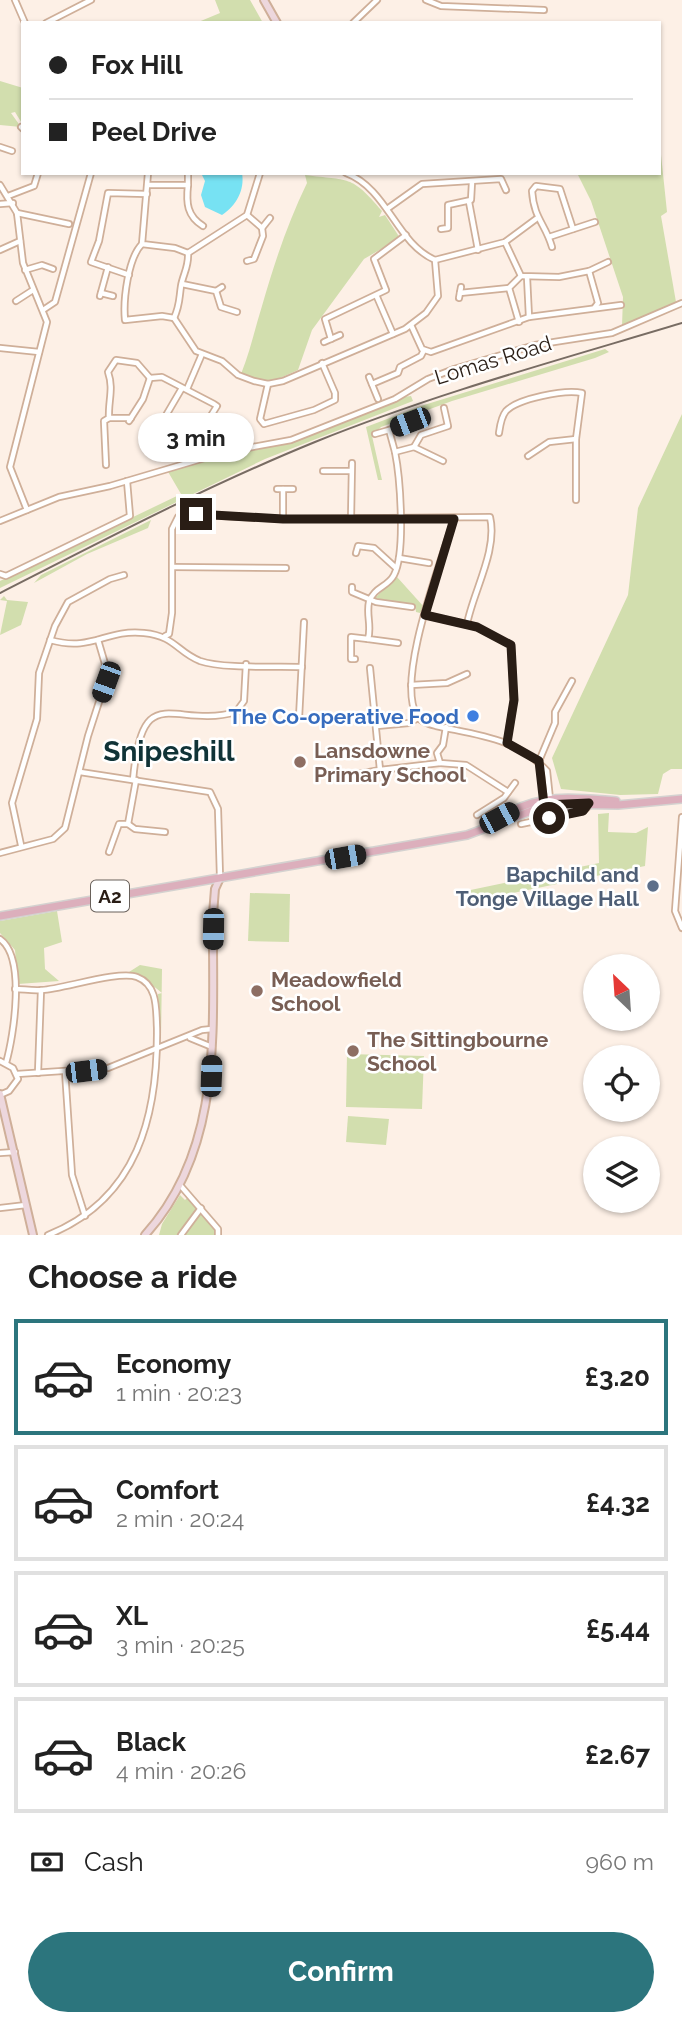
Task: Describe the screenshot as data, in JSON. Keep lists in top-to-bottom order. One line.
{"streets":{"main road":["A2"],"street":["Lomas Road"]},"districts":["Snipeshill"],"places":["The Co-operative Food","Lansdowne Primary School","Bapchild and Tonge Village Hall","Meadowfield School","The Sittingbourne School"],"north":"top left","page":{"banner":["Fox Hill","Peel Drive"],"bubble":"3 min","heading":"Choose a ride","list":[{"name":"Economy","note":"1 min · 20:23","value":"£3.20"},{"name":"Comfort","note":"2 min · 20:24","value":"£4.32"},{"name":"XL","note":"3 min · 20:25","value":"£5.44"},{"name":"Black","note":"4 min · 20:26","value":"£2.67"}],"pay":["Cash","960 m"],"buttons":"Confirm"}}
